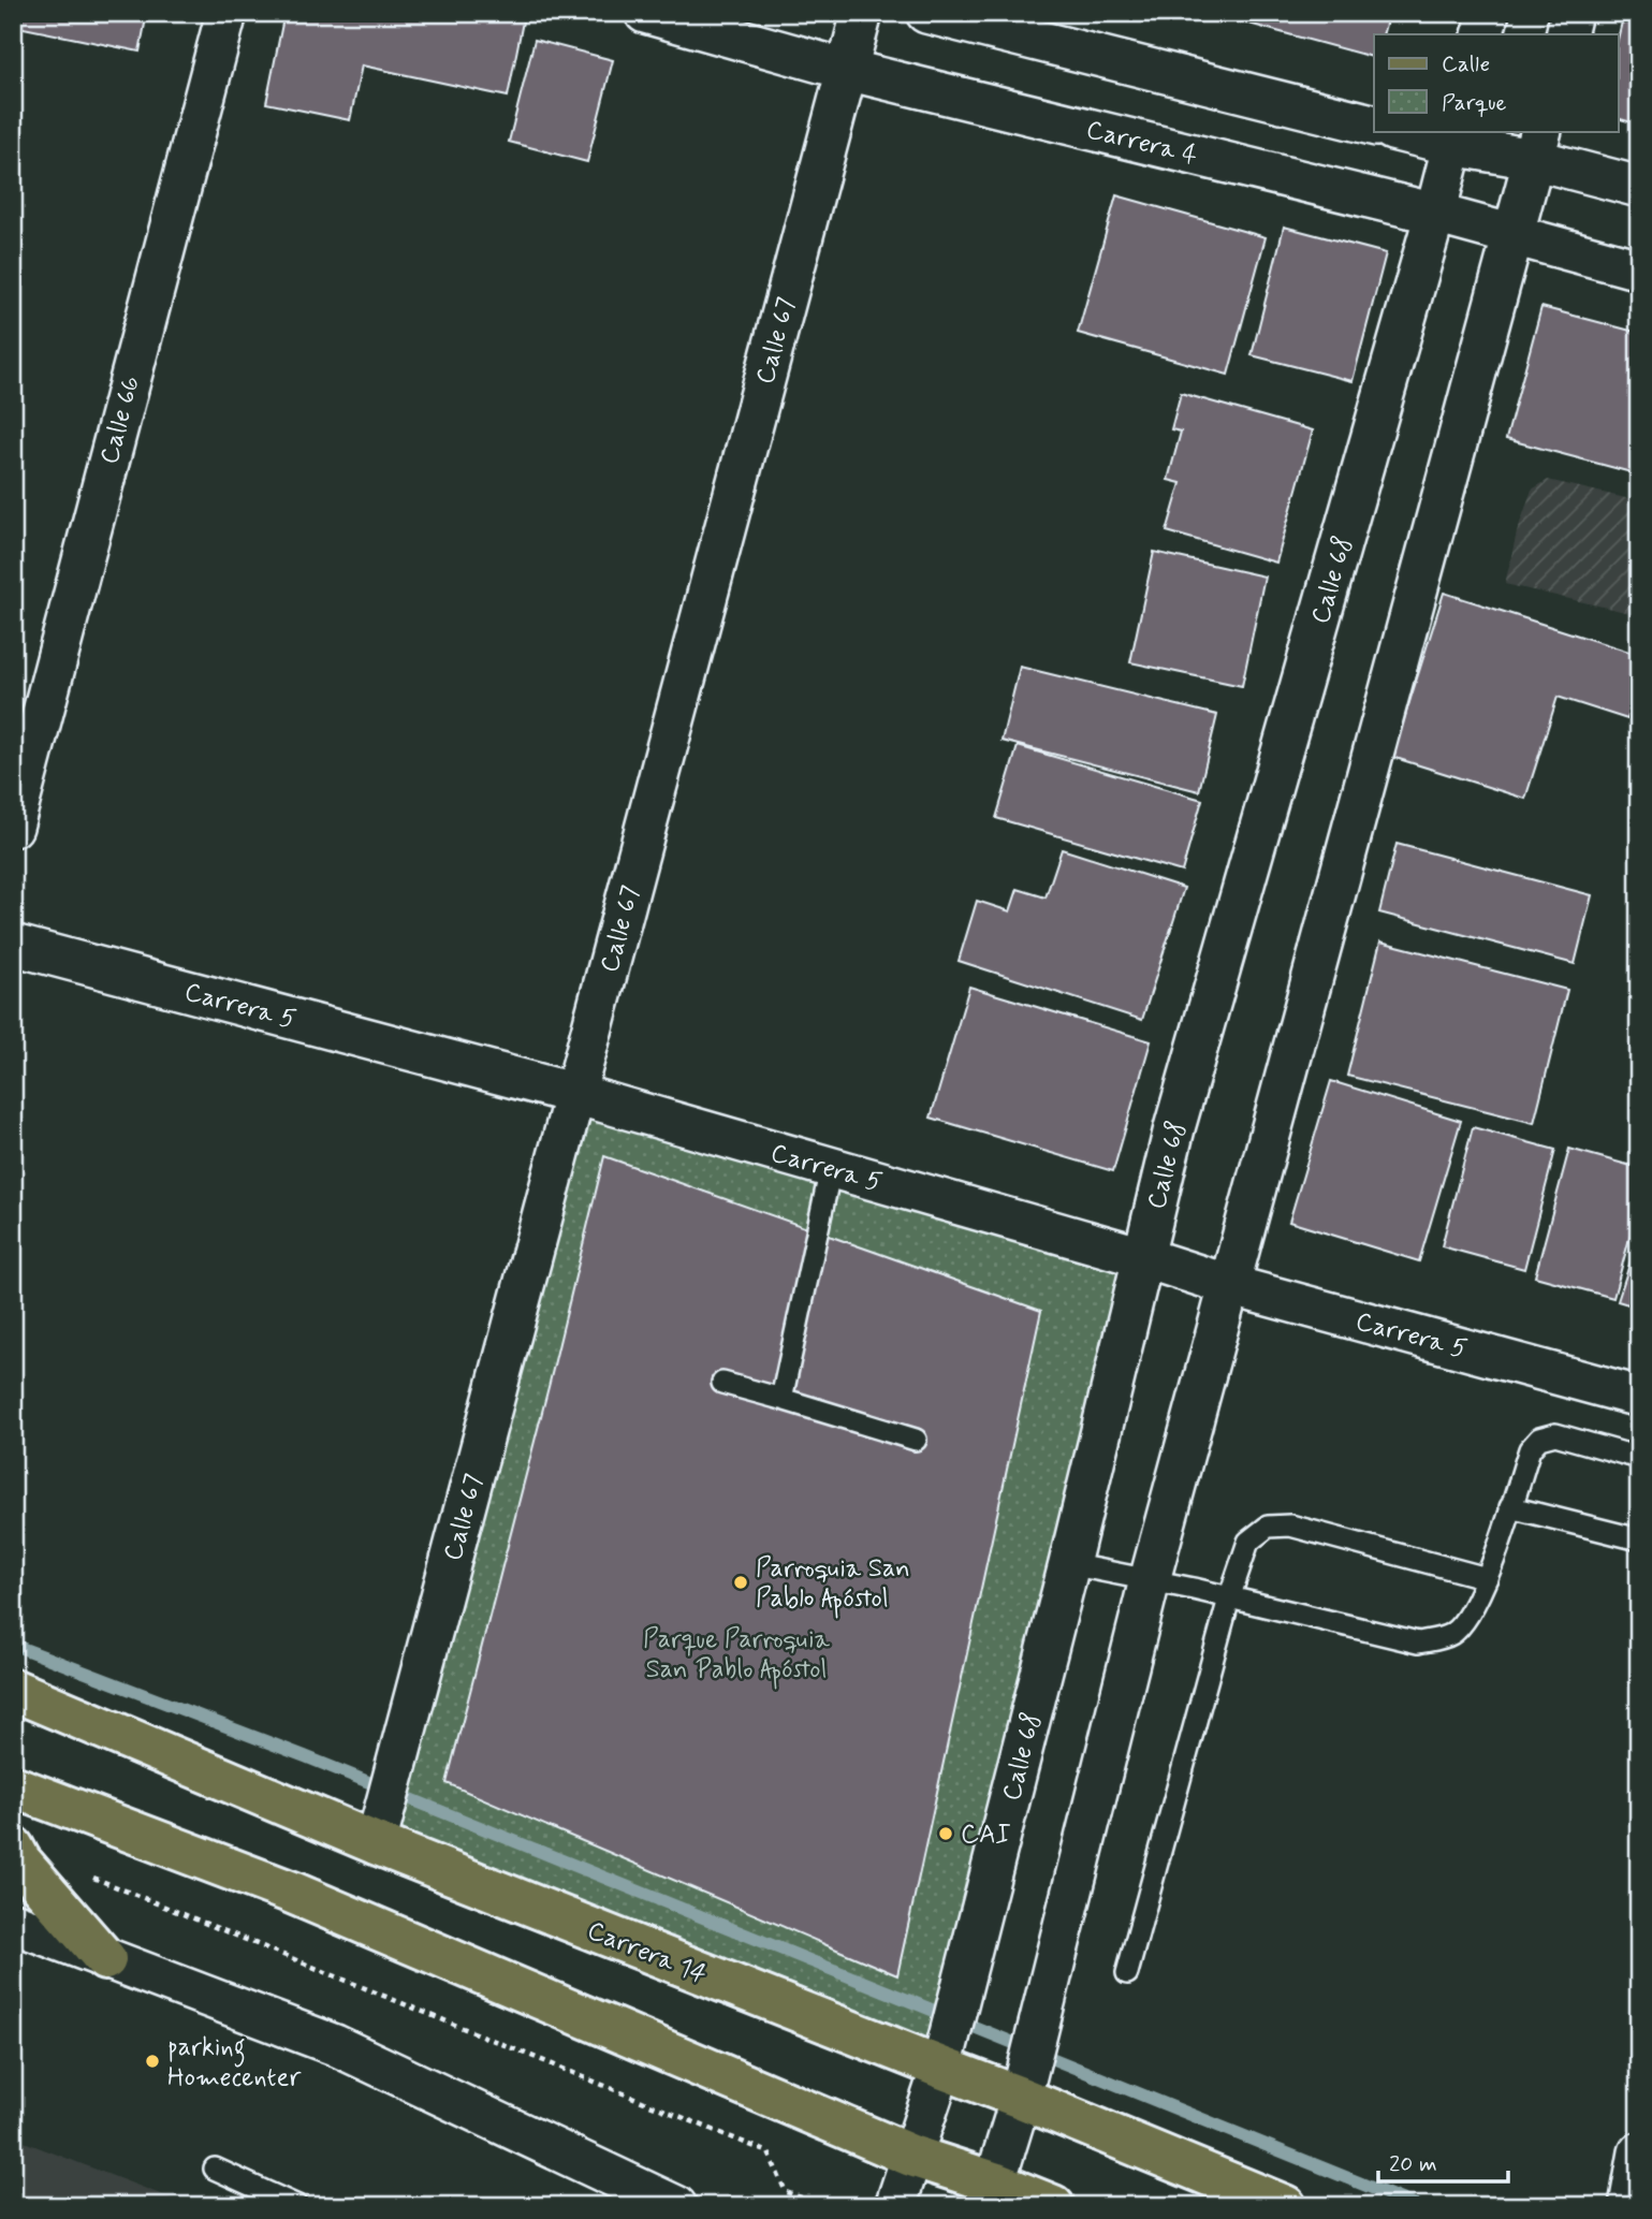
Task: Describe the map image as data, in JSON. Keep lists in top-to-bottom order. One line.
{"streets":{"main road":["Carrera 14"],"street":["Carrera 4","Calle 67","Calle 66","Calle 68","Carrera 5"]},"crossings":[["Carrera 4","Calle 67"],["Carrera 4","Calle 68"],["Calle 67","Carrera 5"],["Calle 67","Carrera 14"],["Calle 68","Carrera 5"],["Calle 68","Carrera 14"]],"parks":["Parque Parroquia San Pablo Apóstol"],"places":["Parroquia San Pablo Apóstol","CAI","parking Homecenter"],"legend":["Calle","Parque"],"scale_bar":"20 m"}
